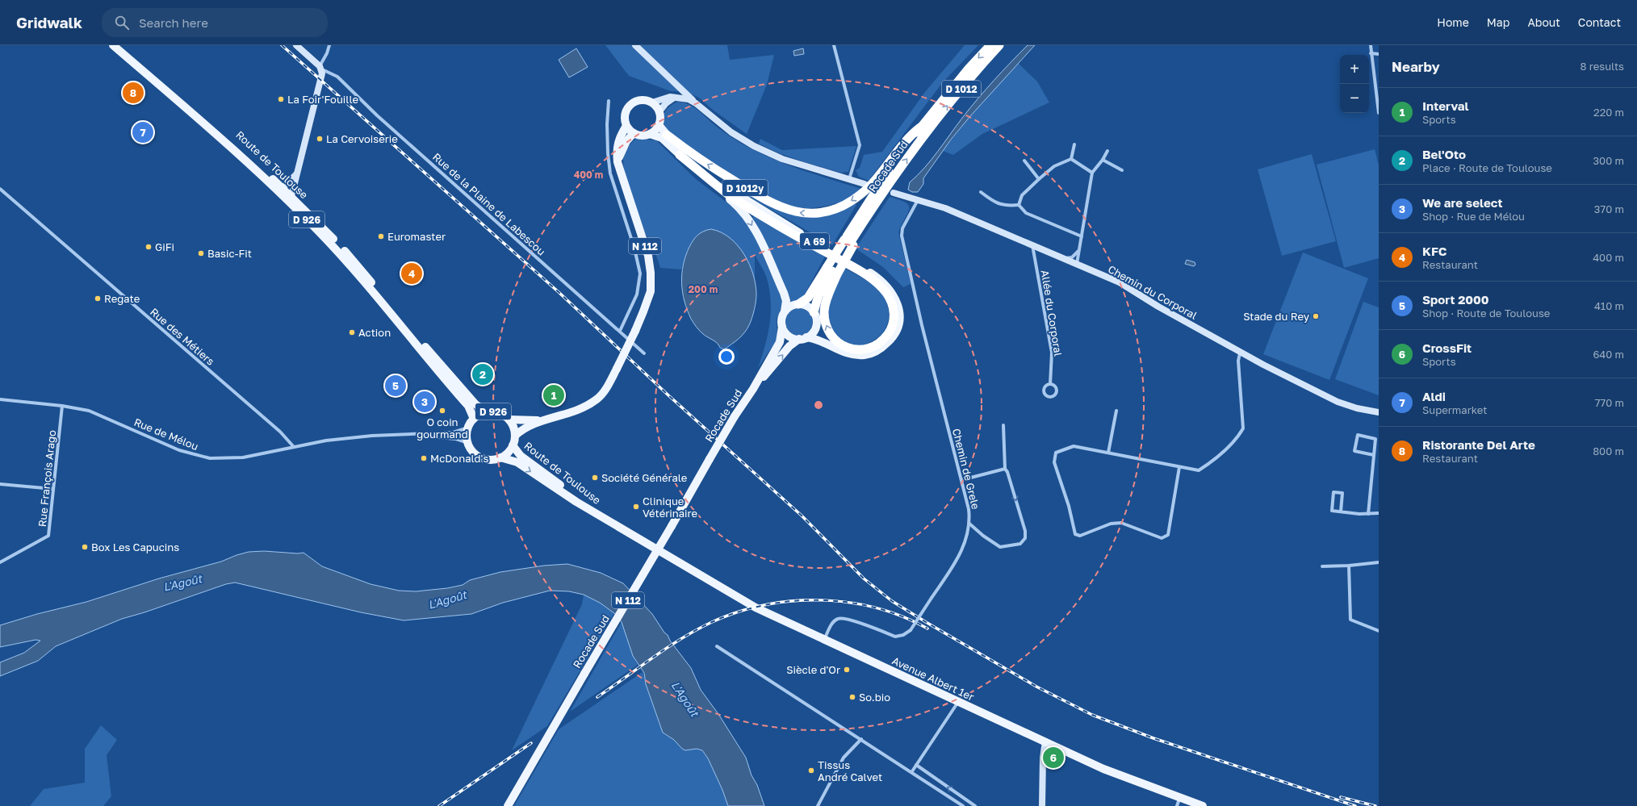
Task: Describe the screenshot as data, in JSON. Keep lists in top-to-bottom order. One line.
{"streets":{"highway":["D 1012","Rocade Sud","D 1012y","A 69"],"main road":["Route de Toulouse","D 926","N 112","Avenue Albert 1er"],"street":["Rue de la Plaine de Labescou","Chemin du Corporal","Allée du Corporal","Rue des Métiers","Rue de Mélou","Chemin de Grele","Rue François Arago"]},"crossings":[["Route de Toulouse","D 926"],["Route de Toulouse","N 112"],["Route de Toulouse","Rue de Mélou"],["Route de Toulouse","Avenue Albert 1er"],["Rocade Sud","D 1012y"],["Rocade Sud","A 69"],["D 1012y","A 69"],["D 926","N 112"],["D 926","Rue de Mélou"],["N 112","Rue de Mélou"],["Chemin du Corporal","Allée du Corporal"],["Chemin du Corporal","Chemin de Grele"],["Rue des Métiers","Rue de Mélou"],["Rue de Mélou","Rue François Arago"],["Chemin de Grele","Avenue Albert 1er"]],"water":["L'Agoût"],"places":["La Foir'Fouille","La Cervoiserie","Euromaster","GiFi","Basic-Fit","Regate","Stade du Rey","Action","O coin gourmand","McDonald's","Société Générale","Clinique Vétérinaire","Box Les Capucins","Siècle d'Or","So.bio","Tissus André Calvet"],"page":{"header":"Gridwalk","search":"Search here","nav":["Home","Map","About","Contact"],"heading":["Nearby","8 results"],"map_buttons":["+","−"],"pins":["8","7","4","2","5","1","3","6"],"list":[{"mark":"1","name":"Interval","note":"Sports","value":"220 m"},{"mark":"2","name":"Bel'Oto","note":"Place · Route de Toulouse","value":"300 m"},{"mark":"3","name":"We are select","note":"Shop · Rue de Mélou","value":"370 m"},{"mark":"4","name":"KFC","note":"Restaurant","value":"400 m"},{"mark":"5","name":"Sport 2000","note":"Shop · Route de Toulouse","value":"410 m"},{"mark":"6","name":"CrossFit","note":"Sports","value":"640 m"},{"mark":"7","name":"Aldi","note":"Supermarket","value":"770 m"},{"mark":"8","name":"Ristorante Del Arte","note":"Restaurant","value":"800 m"}]},"rings":["400 m","200 m"]}
